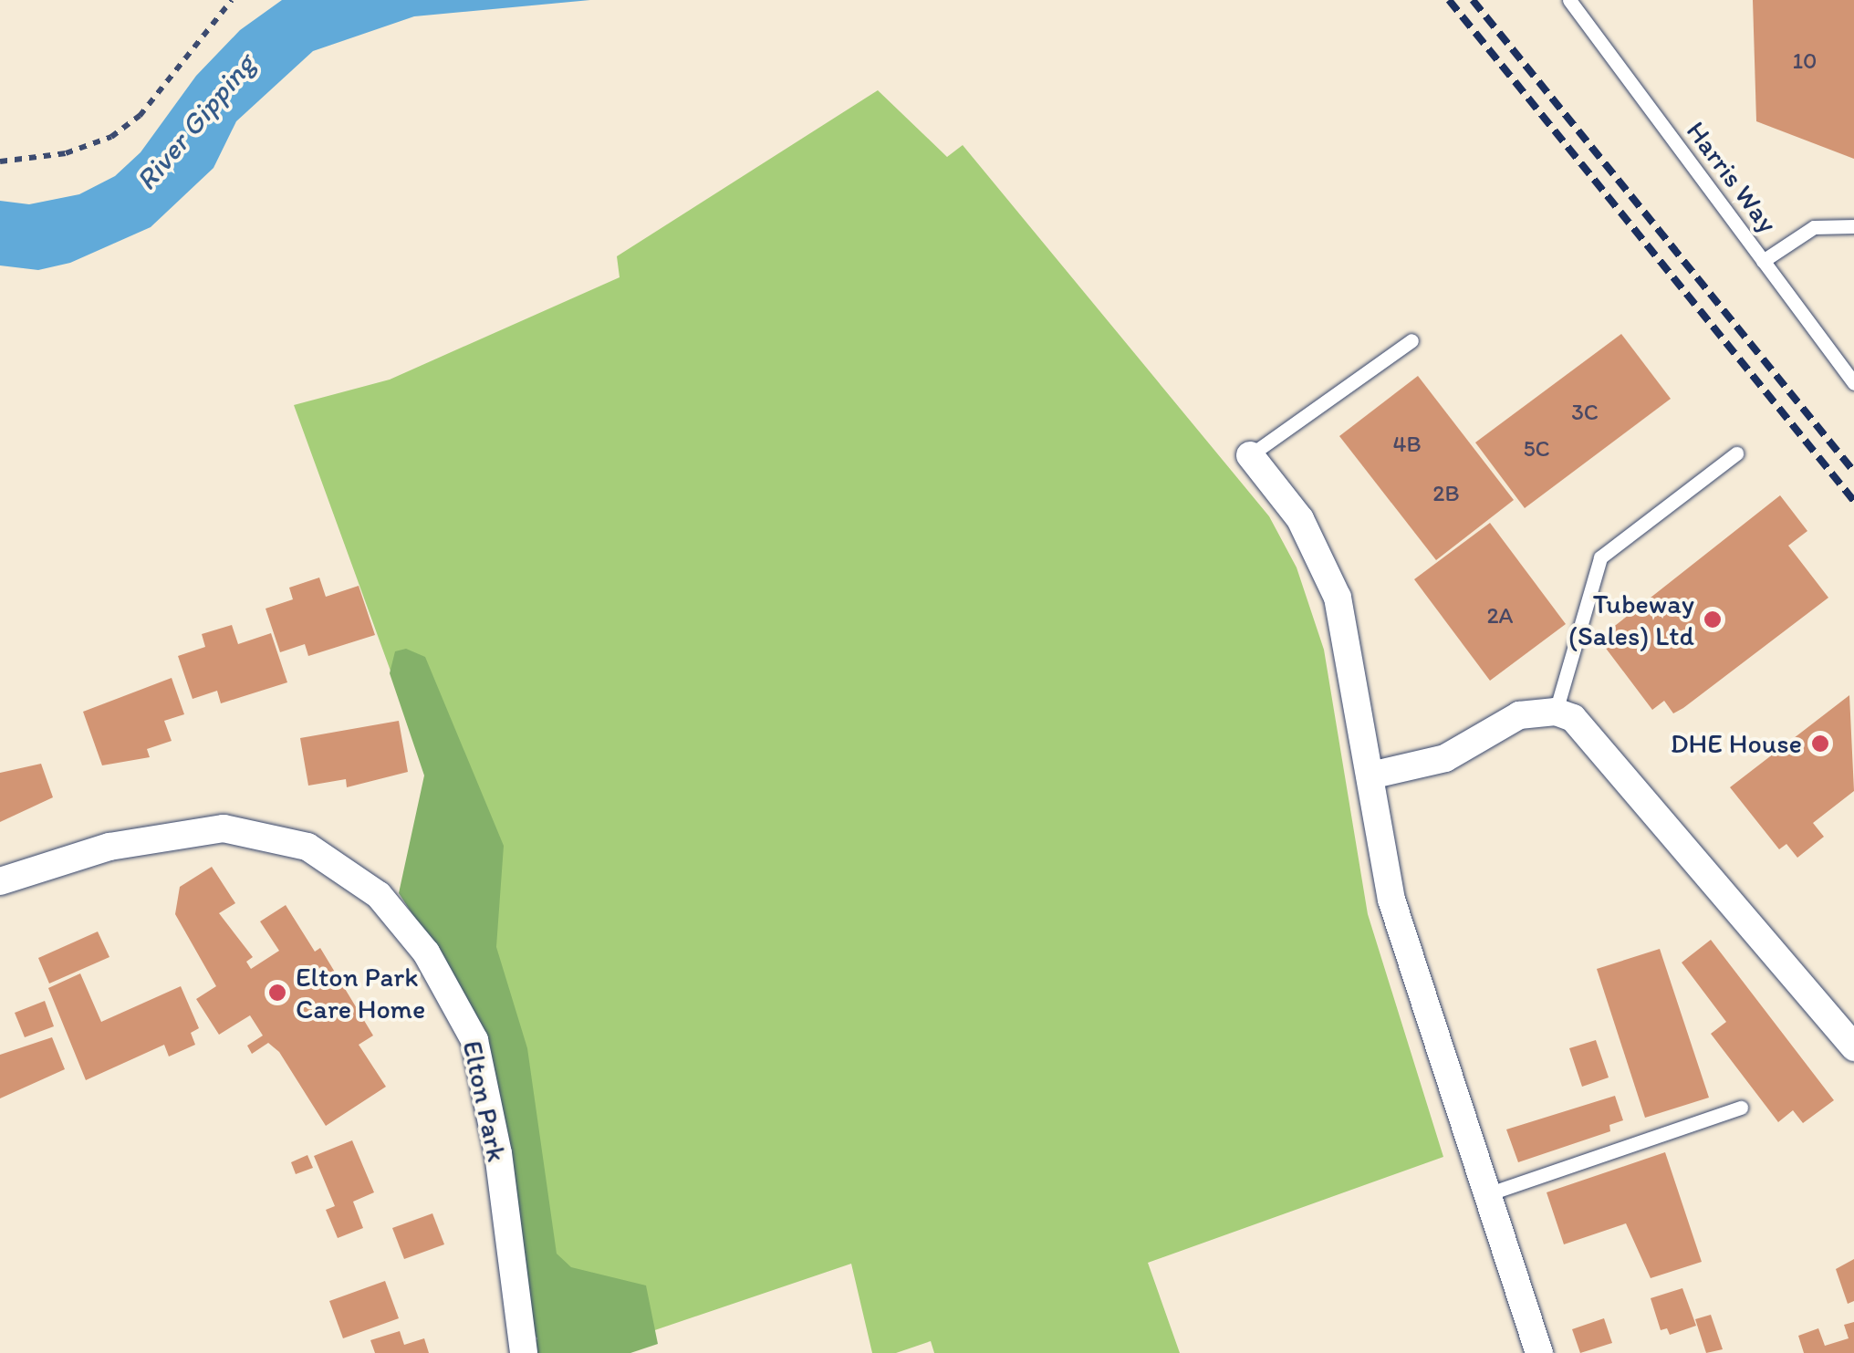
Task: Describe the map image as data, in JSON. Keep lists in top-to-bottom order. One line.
{"streets":{"street":["Elton Park"],"lane":["Harris Way"]},"water":["River Gipping"],"places":["Tubeway (Sales) Ltd","DHE House","Elton Park Care Home"],"house_numbers":["10","3C","4B","5C","2B","2A"]}
